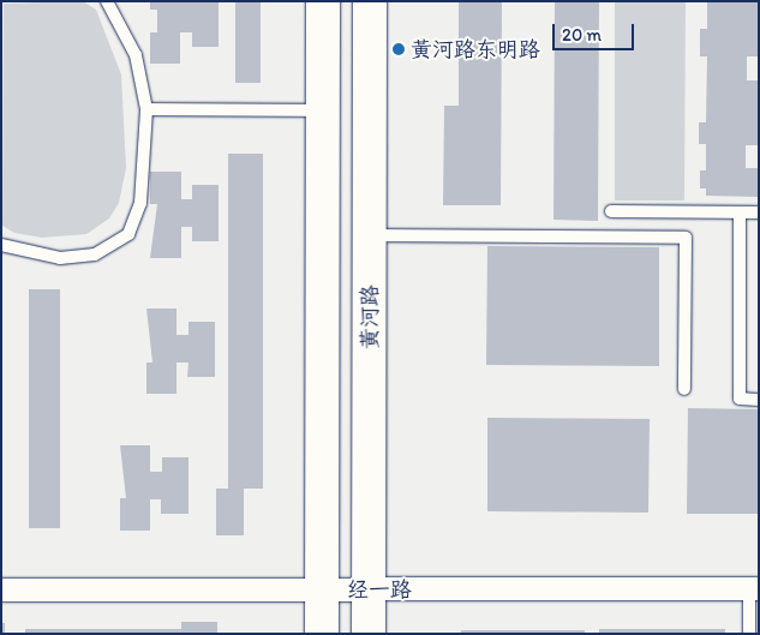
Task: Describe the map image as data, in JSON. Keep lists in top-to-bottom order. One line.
{"streets":{"main road":["黄河路"],"street":["经一路"]},"crossings":[["黄河路","经一路"]],"places":["黄河路东明路"],"scale_bar":"20 m"}
